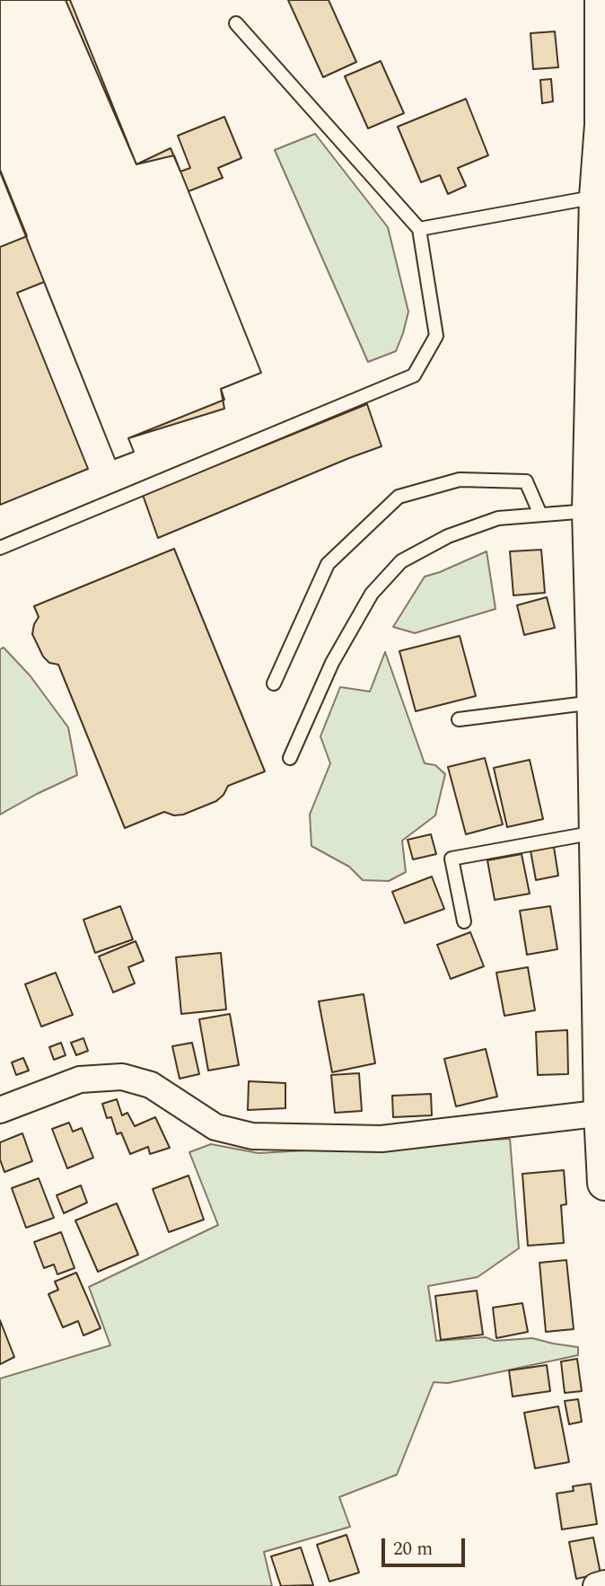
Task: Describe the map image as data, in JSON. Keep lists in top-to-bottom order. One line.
{"scale_bar":"20 m"}
